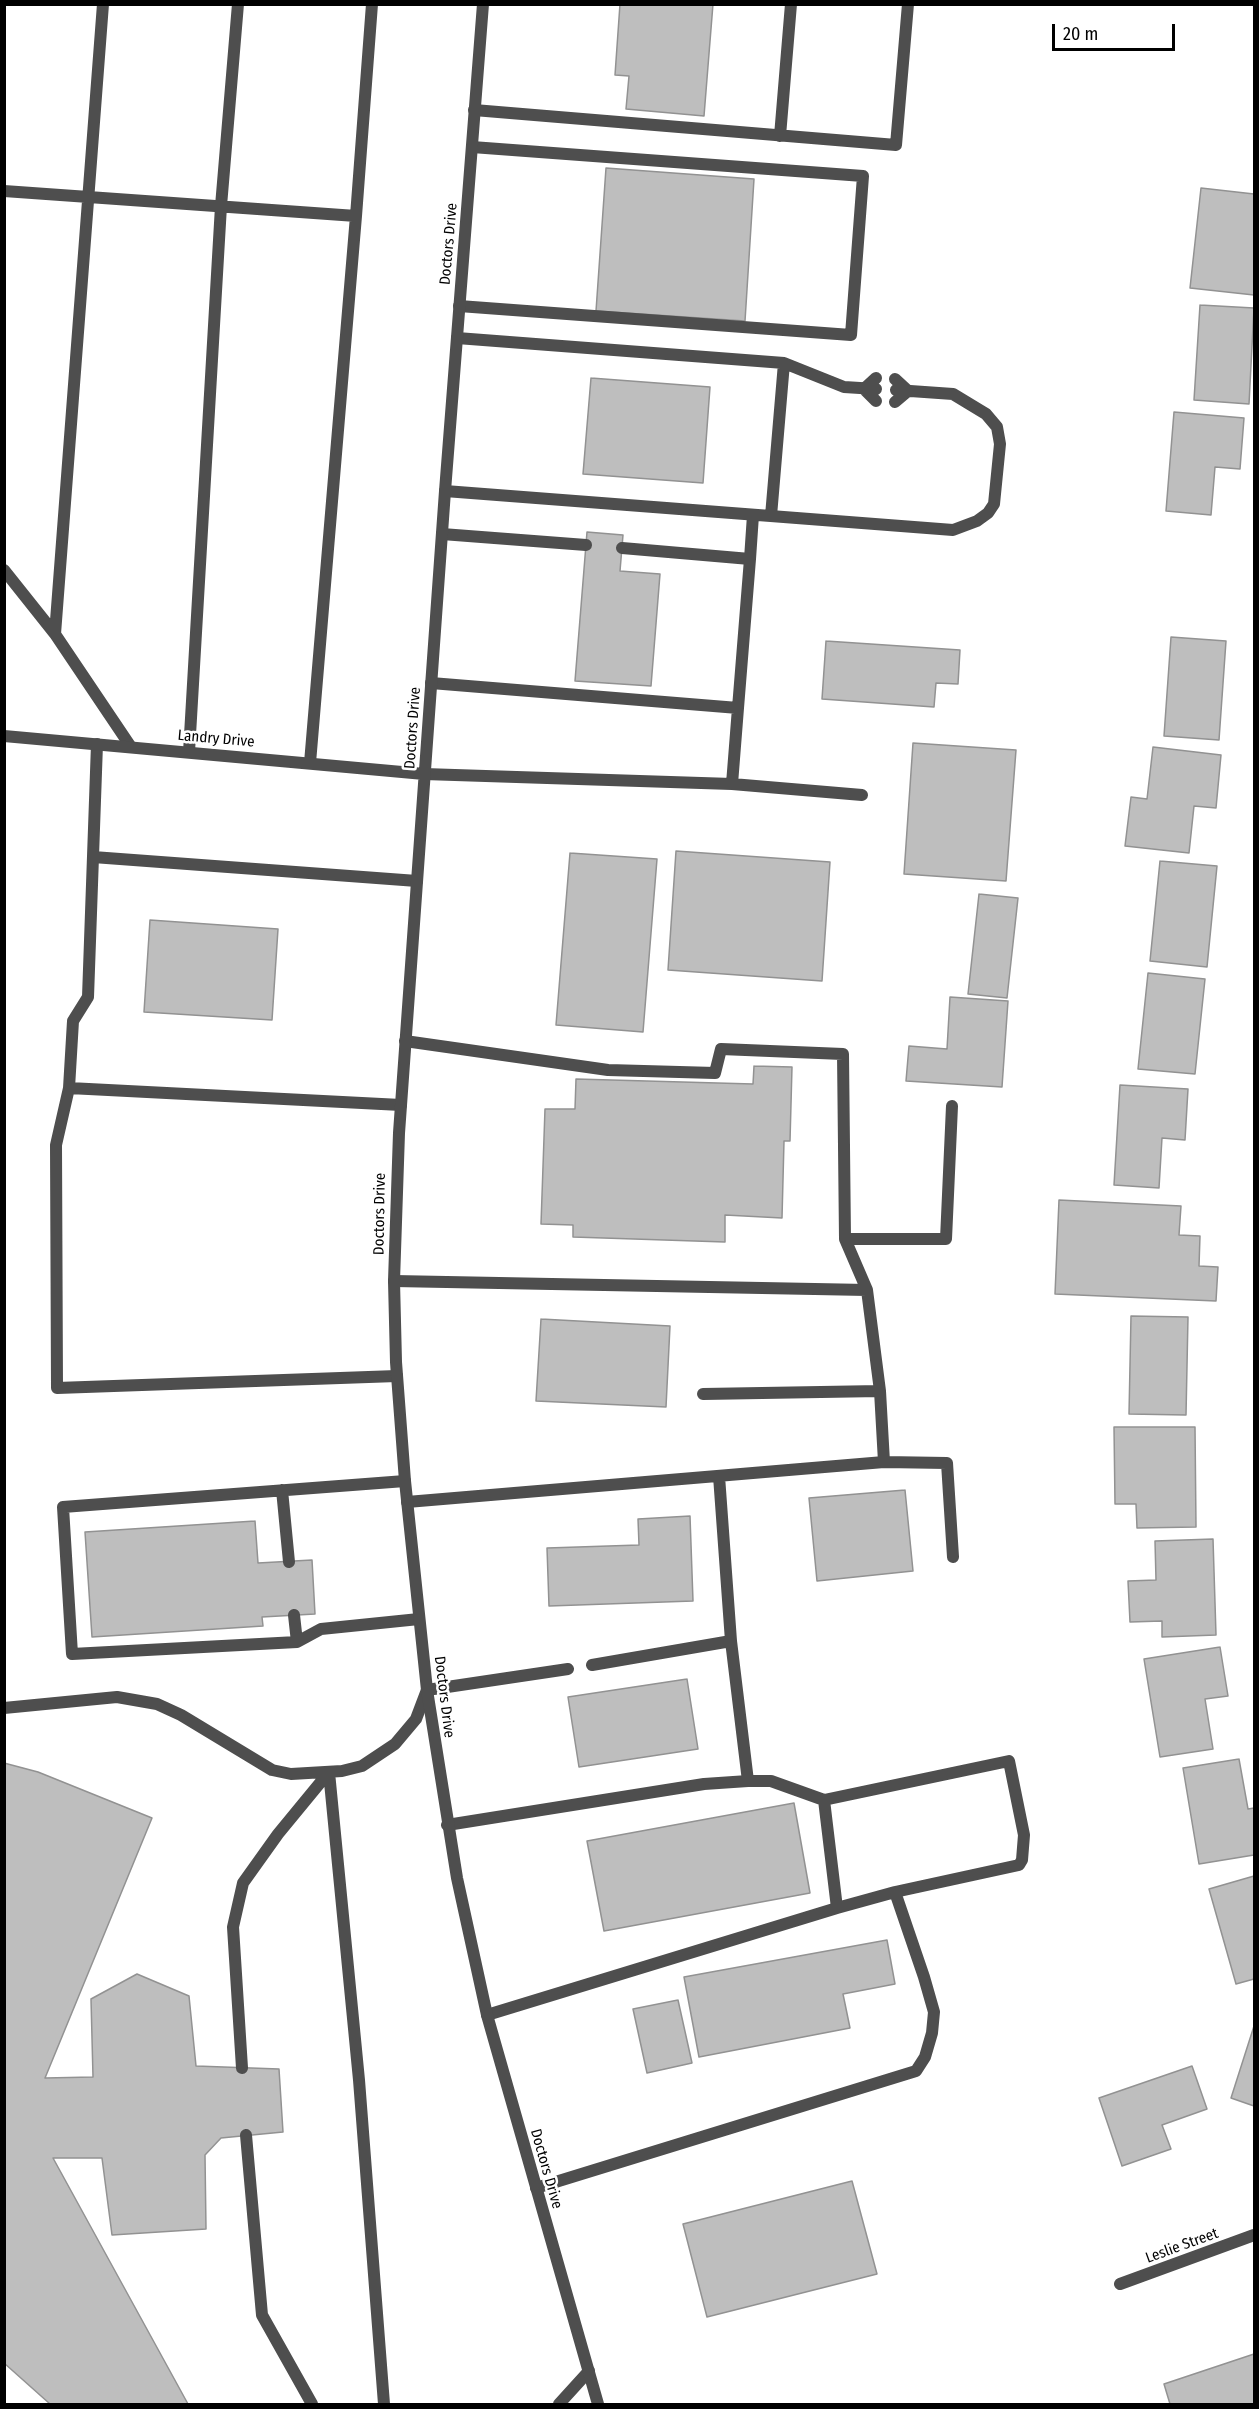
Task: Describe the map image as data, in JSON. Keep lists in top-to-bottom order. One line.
{"streets":{"street":["Doctors Drive","Landry Drive","Leslie Street"]},"crossings":[["Doctors Drive","Landry Drive"]],"scale_bar":"20 m"}
